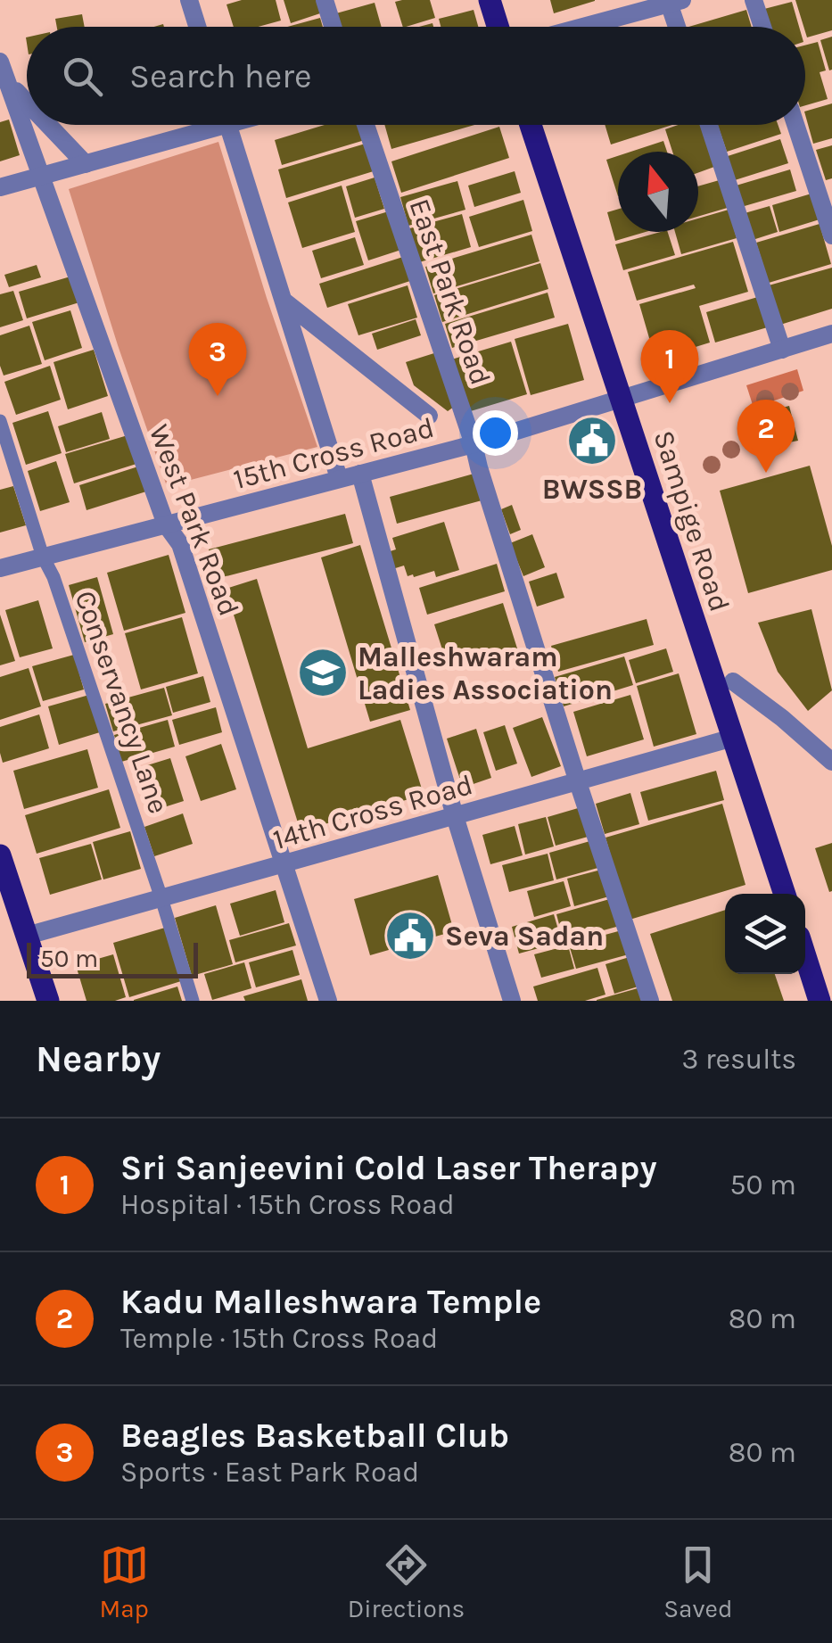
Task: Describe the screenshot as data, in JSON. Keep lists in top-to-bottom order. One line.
{"streets":{"main road":["Sampige Road"],"street":["East Park Road","15th Cross Road","West Park Road","14th Cross Road"],"lane":["Conservancy Lane"]},"crossings":[["East Park Road","15th Cross Road"],["East Park Road","14th Cross Road"],["15th Cross Road","West Park Road"],["15th Cross Road","Sampige Road"],["15th Cross Road","Conservancy Lane"],["West Park Road","14th Cross Road"],["Sampige Road","14th Cross Road"],["Conservancy Lane","14th Cross Road"]],"places":{"public building":["BWSSB","Seva Sadan"],"school or university":["Malleshwaram Ladies Association"]},"scale_bar":"50 m","north":"top","page":{"search":"Search here","pins":["3","1","2"],"scale":"50 m","heading":["Nearby","3 results"],"list":[{"mark":"1","name":"Sri Sanjeevini Cold Laser Therapy","note":"Hospital · 15th Cross Road","value":"50 m"},{"mark":"2","name":"Kadu Malleshwara Temple","note":"Temple · 15th Cross Road","value":"80 m"},{"mark":"3","name":"Beagles Basketball Club","note":"Sports · East Park Road","value":"80 m"}],"nav":["Map","Directions","Saved"]}}
